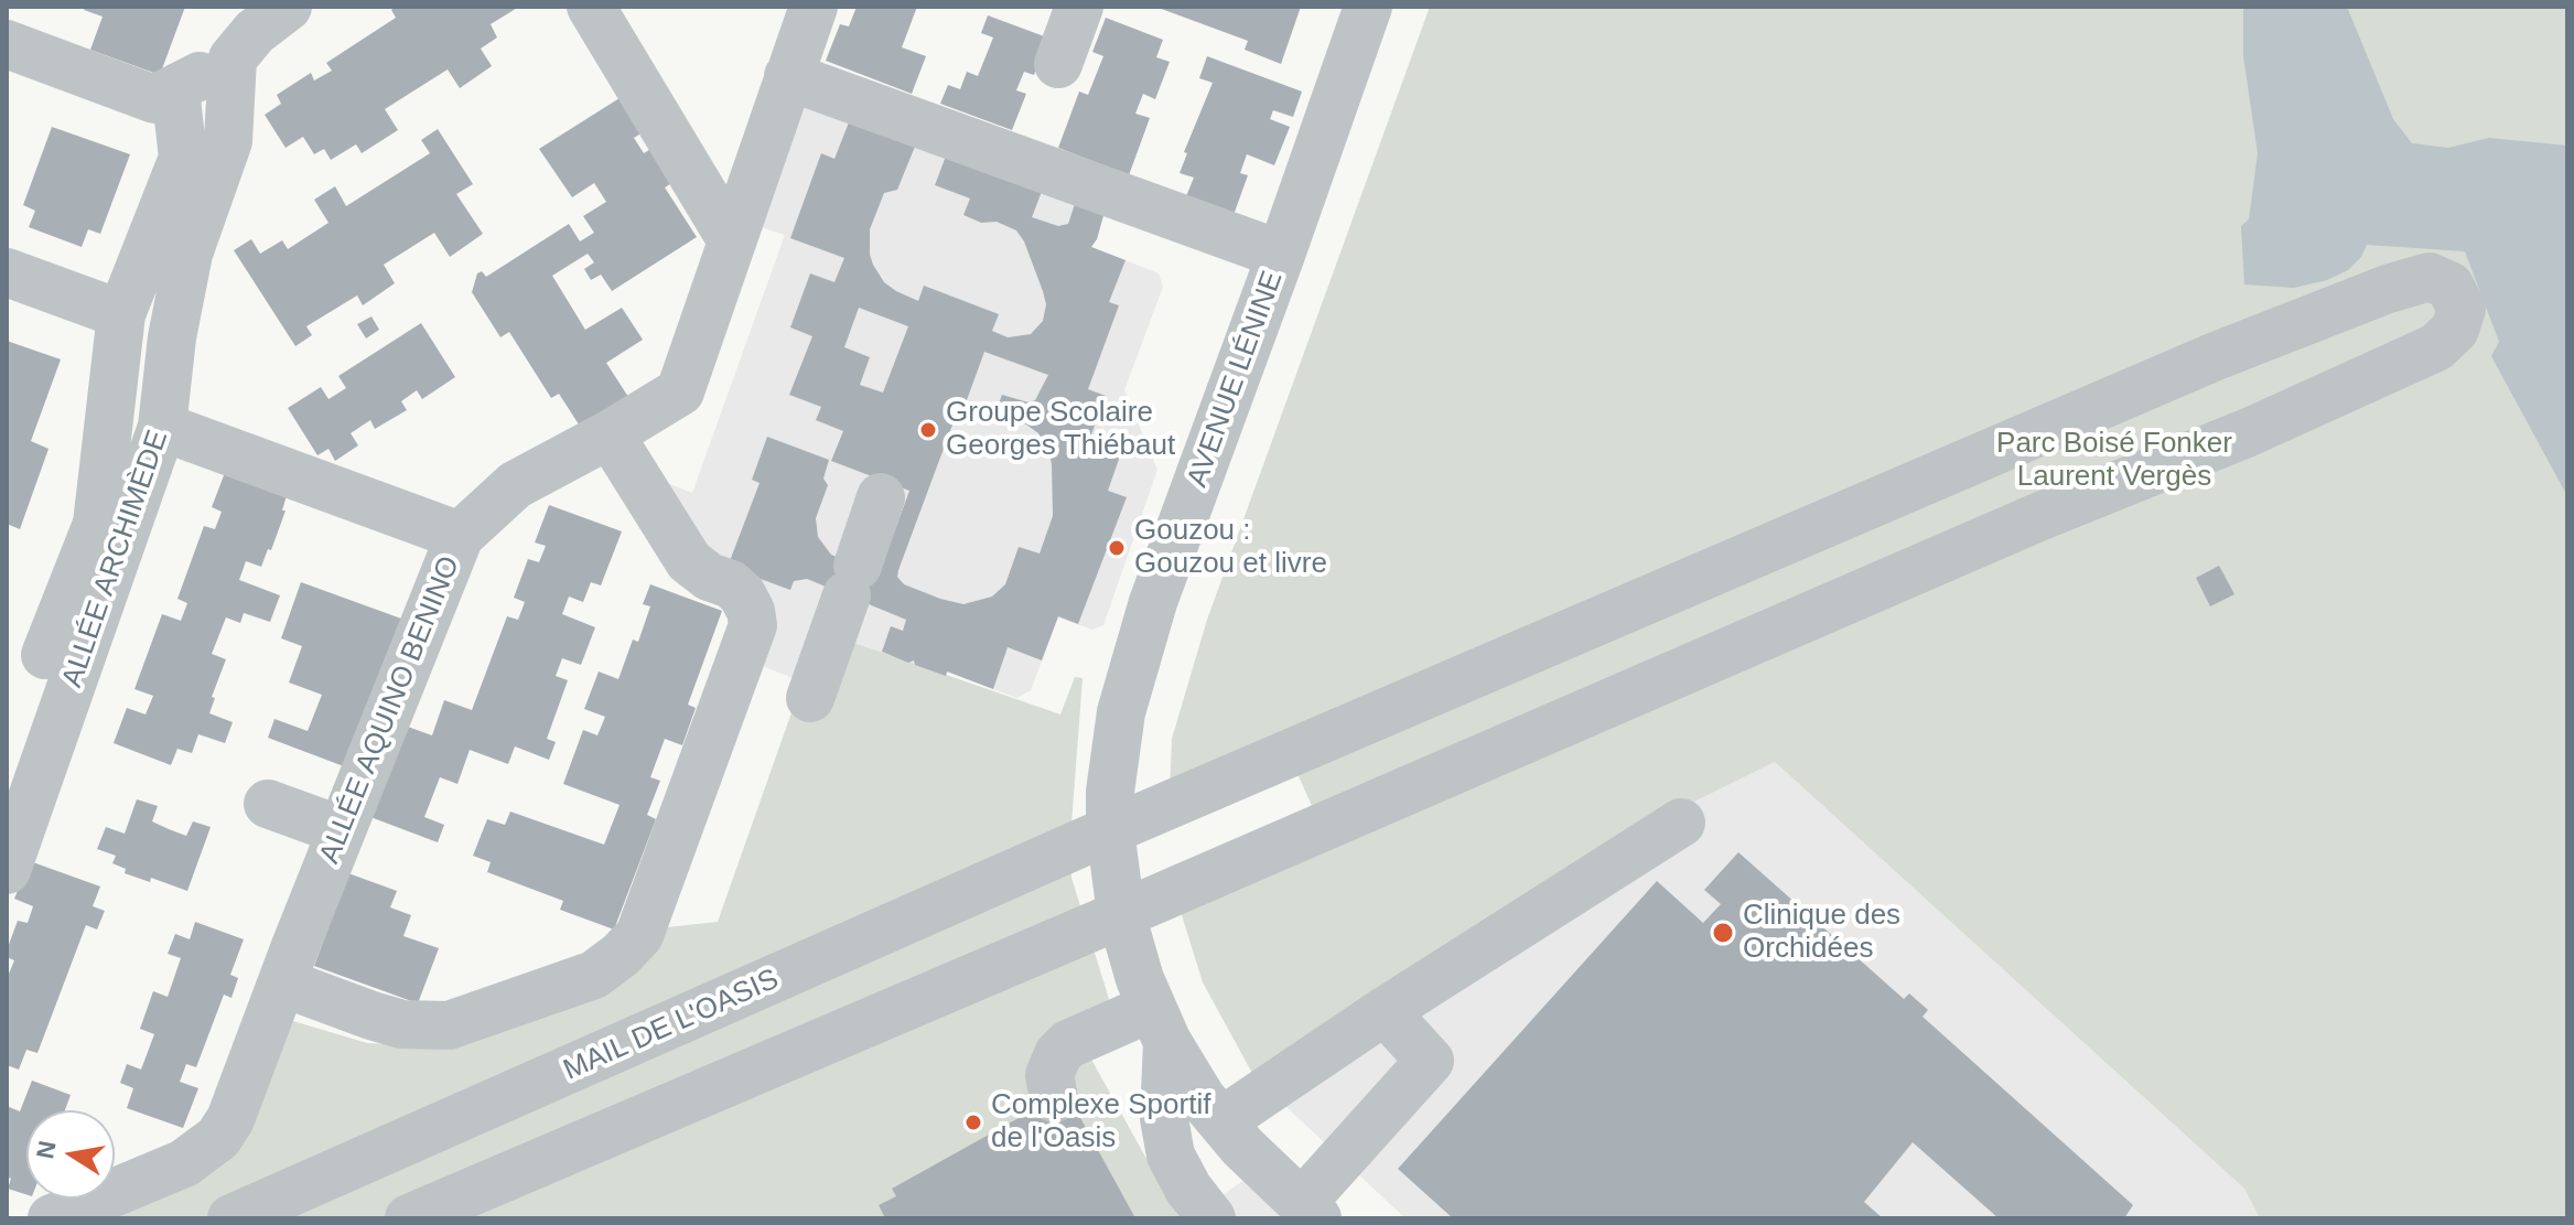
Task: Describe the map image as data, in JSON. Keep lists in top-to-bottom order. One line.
{"streets":{"street":["AVENUE LÉNINE","ALLÉE ARCHIMÈDE","ALLÉE AQUINO BENINO","MAIL DE L'OASIS"]},"crossings":[["AVENUE LÉNINE","MAIL DE L'OASIS"]],"parks":["Parc Boisé Fonker Laurent Vergès"],"places":["Groupe Scolaire Georges Thiébaut","Gouzou : Gouzou et livre","Clinique des Orchidées","Complexe Sportif de l'Oasis"],"north":"left"}
